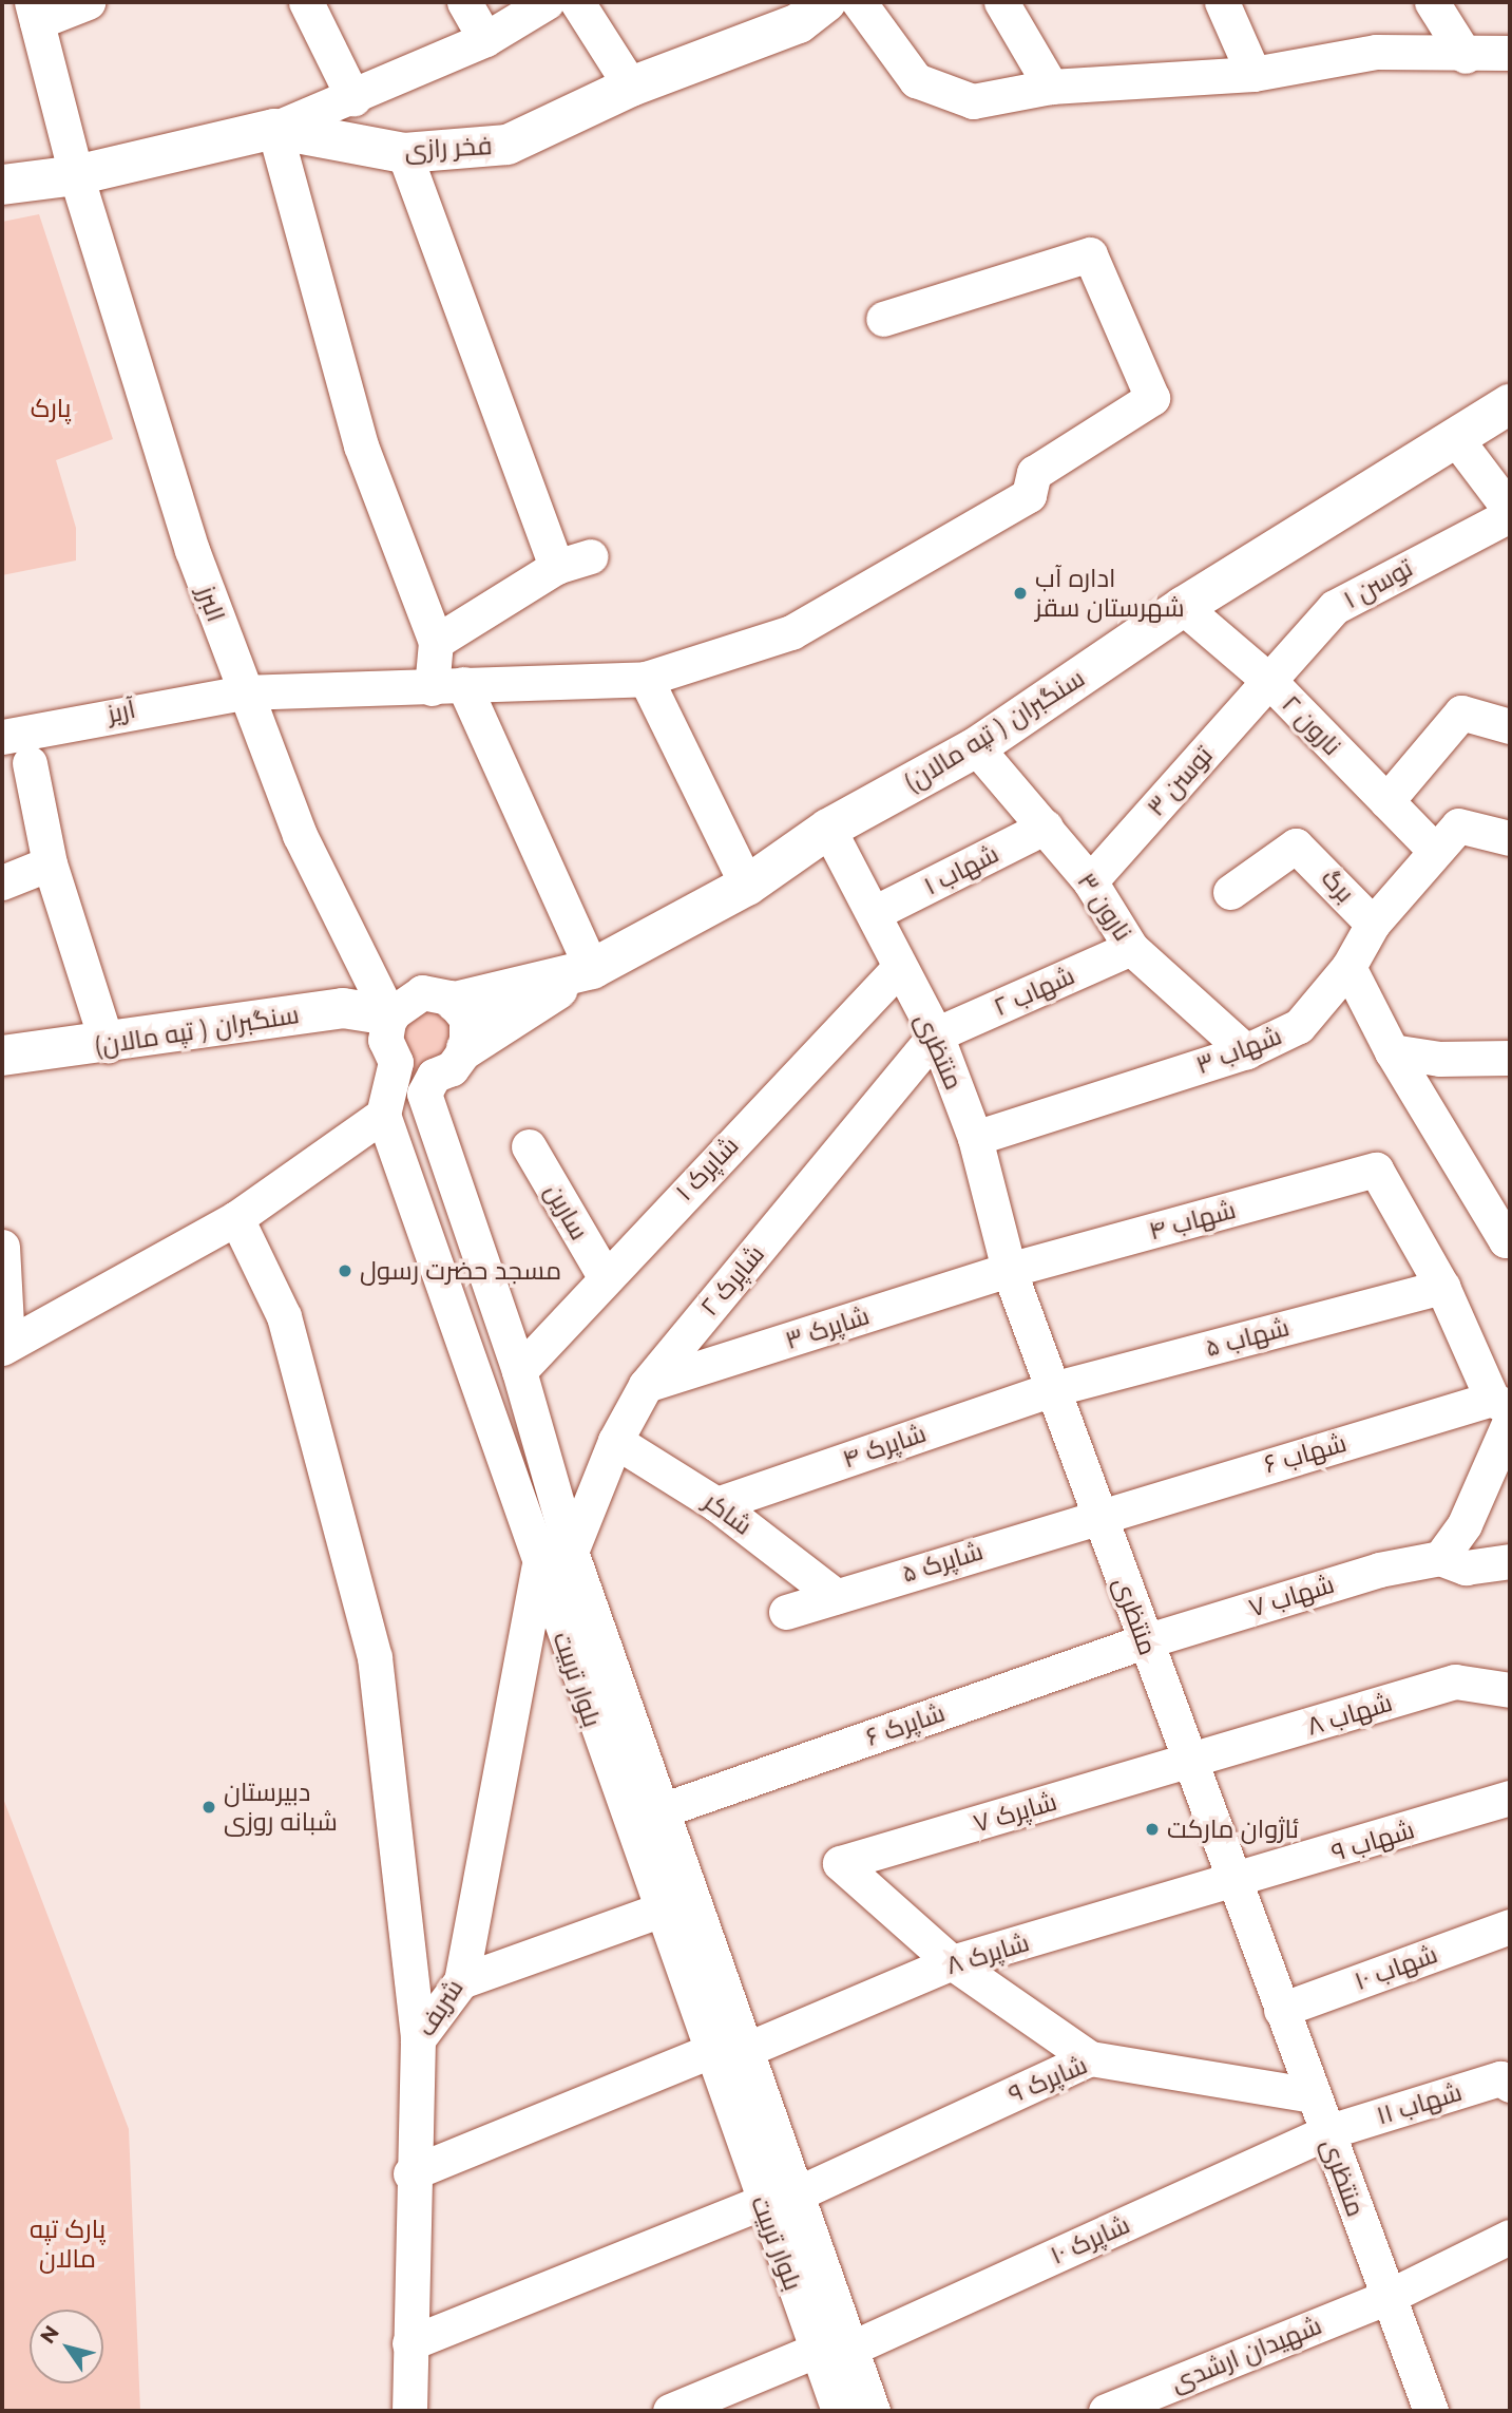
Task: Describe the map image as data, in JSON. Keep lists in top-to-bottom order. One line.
{"streets":{"main road":["فخر رازی","سنگبران ( تپه مالان)"],"street":["توسن ۱","البرز","آریز","نارون ۲","توسن ۳","شهاب ۱","برگ","نارون ۳","شهاب ۲","شهاب ۳","منتظری","شاپرک ۱","سارین","شهاب ۴","شاپرک ۲","شاپرک ۳","شهاب ۵","شاپرک ۴","شهاب ۶","شاکر","شاپرک ۵","شهاب ۷","بلوار تربیت","شهاب ۸","شاپرک ۶","شاپرک ۷","شهاب ۹","شاپرک ۸","شهاب ۱۰","شریف","شاپرک ۹","شهاب ۱۱","شاپرک ۱۰","شهیدان ارشدی"]},"crossings":[["فخر رازی","البرز"],["توسن ۱","نارون ۲"],["توسن ۱","توسن ۳"],["البرز","آریز"],["البرز","سنگبران ( تپه مالان)"],["البرز","بلوار تربیت"],["نارون ۲","سنگبران ( تپه مالان)"],["نارون ۲","توسن ۳"],["نارون ۲","شهاب ۳"],["سنگبران ( تپه مالان)","نارون ۳"],["سنگبران ( تپه مالان)","منتظری"],["سنگبران ( تپه مالان)","بلوار تربیت"],["توسن ۳","نارون ۳"],["شهاب ۱","نارون ۳"],["شهاب ۱","منتظری"],["برگ","شهاب ۳"],["نارون ۳","شهاب ۲"],["نارون ۳","شهاب ۳"],["شهاب ۲","منتظری"],["شهاب ۲","شاپرک ۲"],["شهاب ۳","منتظری"],["منتظری","شاپرک ۱"],["منتظری","شهاب ۴"],["منتظری","شاپرک ۲"],["منتظری","شاپرک ۳"],["منتظری","شهاب ۵"],["منتظری","شاپرک ۴"],["منتظری","شهاب ۶"],["منتظری","شاپرک ۵"],["منتظری","شهاب ۷"],["منتظری","شهاب ۸"],["منتظری","شاپرک ۶"],["منتظری","شاپرک ۷"],["منتظری","شهاب ۹"],["منتظری","شاپرک ۸"],["منتظری","شهاب ۱۰"],["منتظری","شاپرک ۹"],["منتظری","شهاب ۱۱"],["منتظری","شاپرک ۱۰"],["منتظری","شهیدان ارشدی"],["شاپرک ۱","سارین"],["شاپرک ۱","بلوار تربیت"],["شهاب ۴","شاپرک ۳"],["شهاب ۴","شهاب ۵"],["شاپرک ۲","شاپرک ۳"],["شاپرک ۲","شاکر"],["شاپرک ۲","بلوار تربیت"],["شهاب ۵","شاپرک ۴"],["شاپرک ۴","شاکر"],["شهاب ۶","شاپرک ۵"],["شاکر","شاپرک ۵"],["شهاب ۷","شاپرک ۶"],["بلوار تربیت","شاپرک ۶"],["بلوار تربیت","شاپرک ۸"],["بلوار تربیت","شریف"],["بلوار تربیت","شاپرک ۹"],["بلوار تربیت","شاپرک ۱۰"],["شهاب ۸","شاپرک ۷"],["شاپرک ۷","شاپرک ۸"],["شهاب ۹","شاپرک ۸"],["شهاب ۱۱","شاپرک ۱۰"]],"parks":["پارک","پارک تپه مالان"],"places":["اداره آب شهرستان سقز","مسجد حضرت رسول","دبیرستان شبانه روزی","ئاژوان مارکت"],"north":"top left"}
